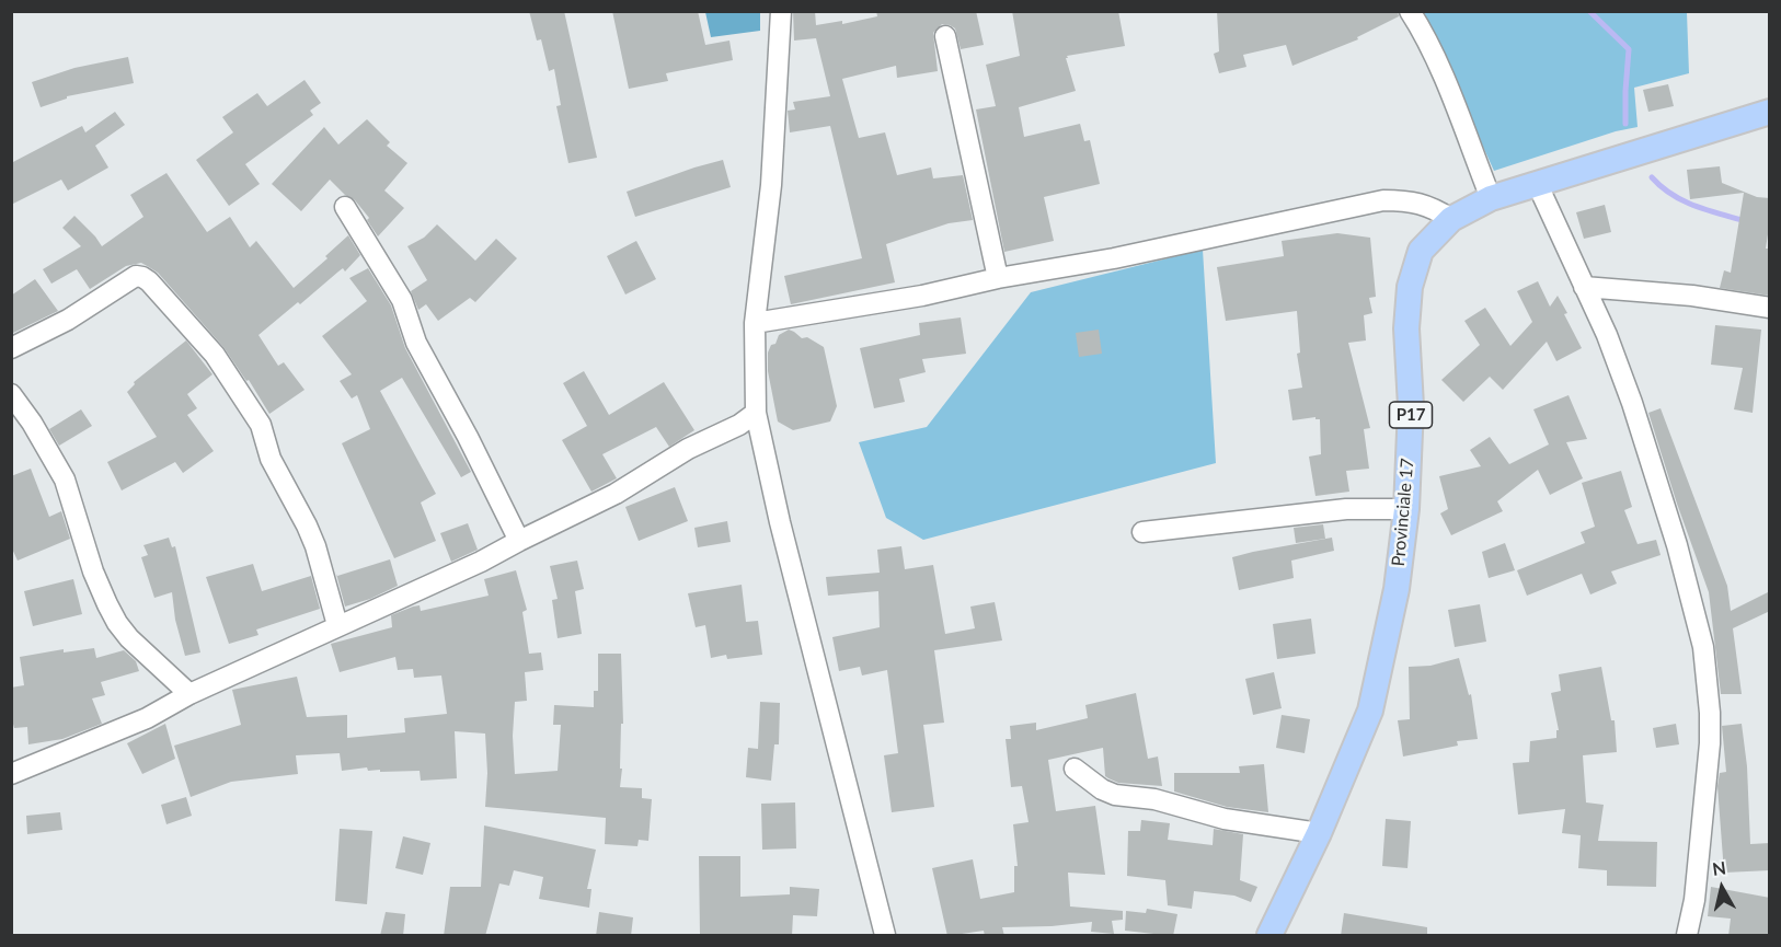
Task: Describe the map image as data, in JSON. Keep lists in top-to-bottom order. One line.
{"streets":{"main road":["P17","Provinciale 17"]},"north":"top"}
